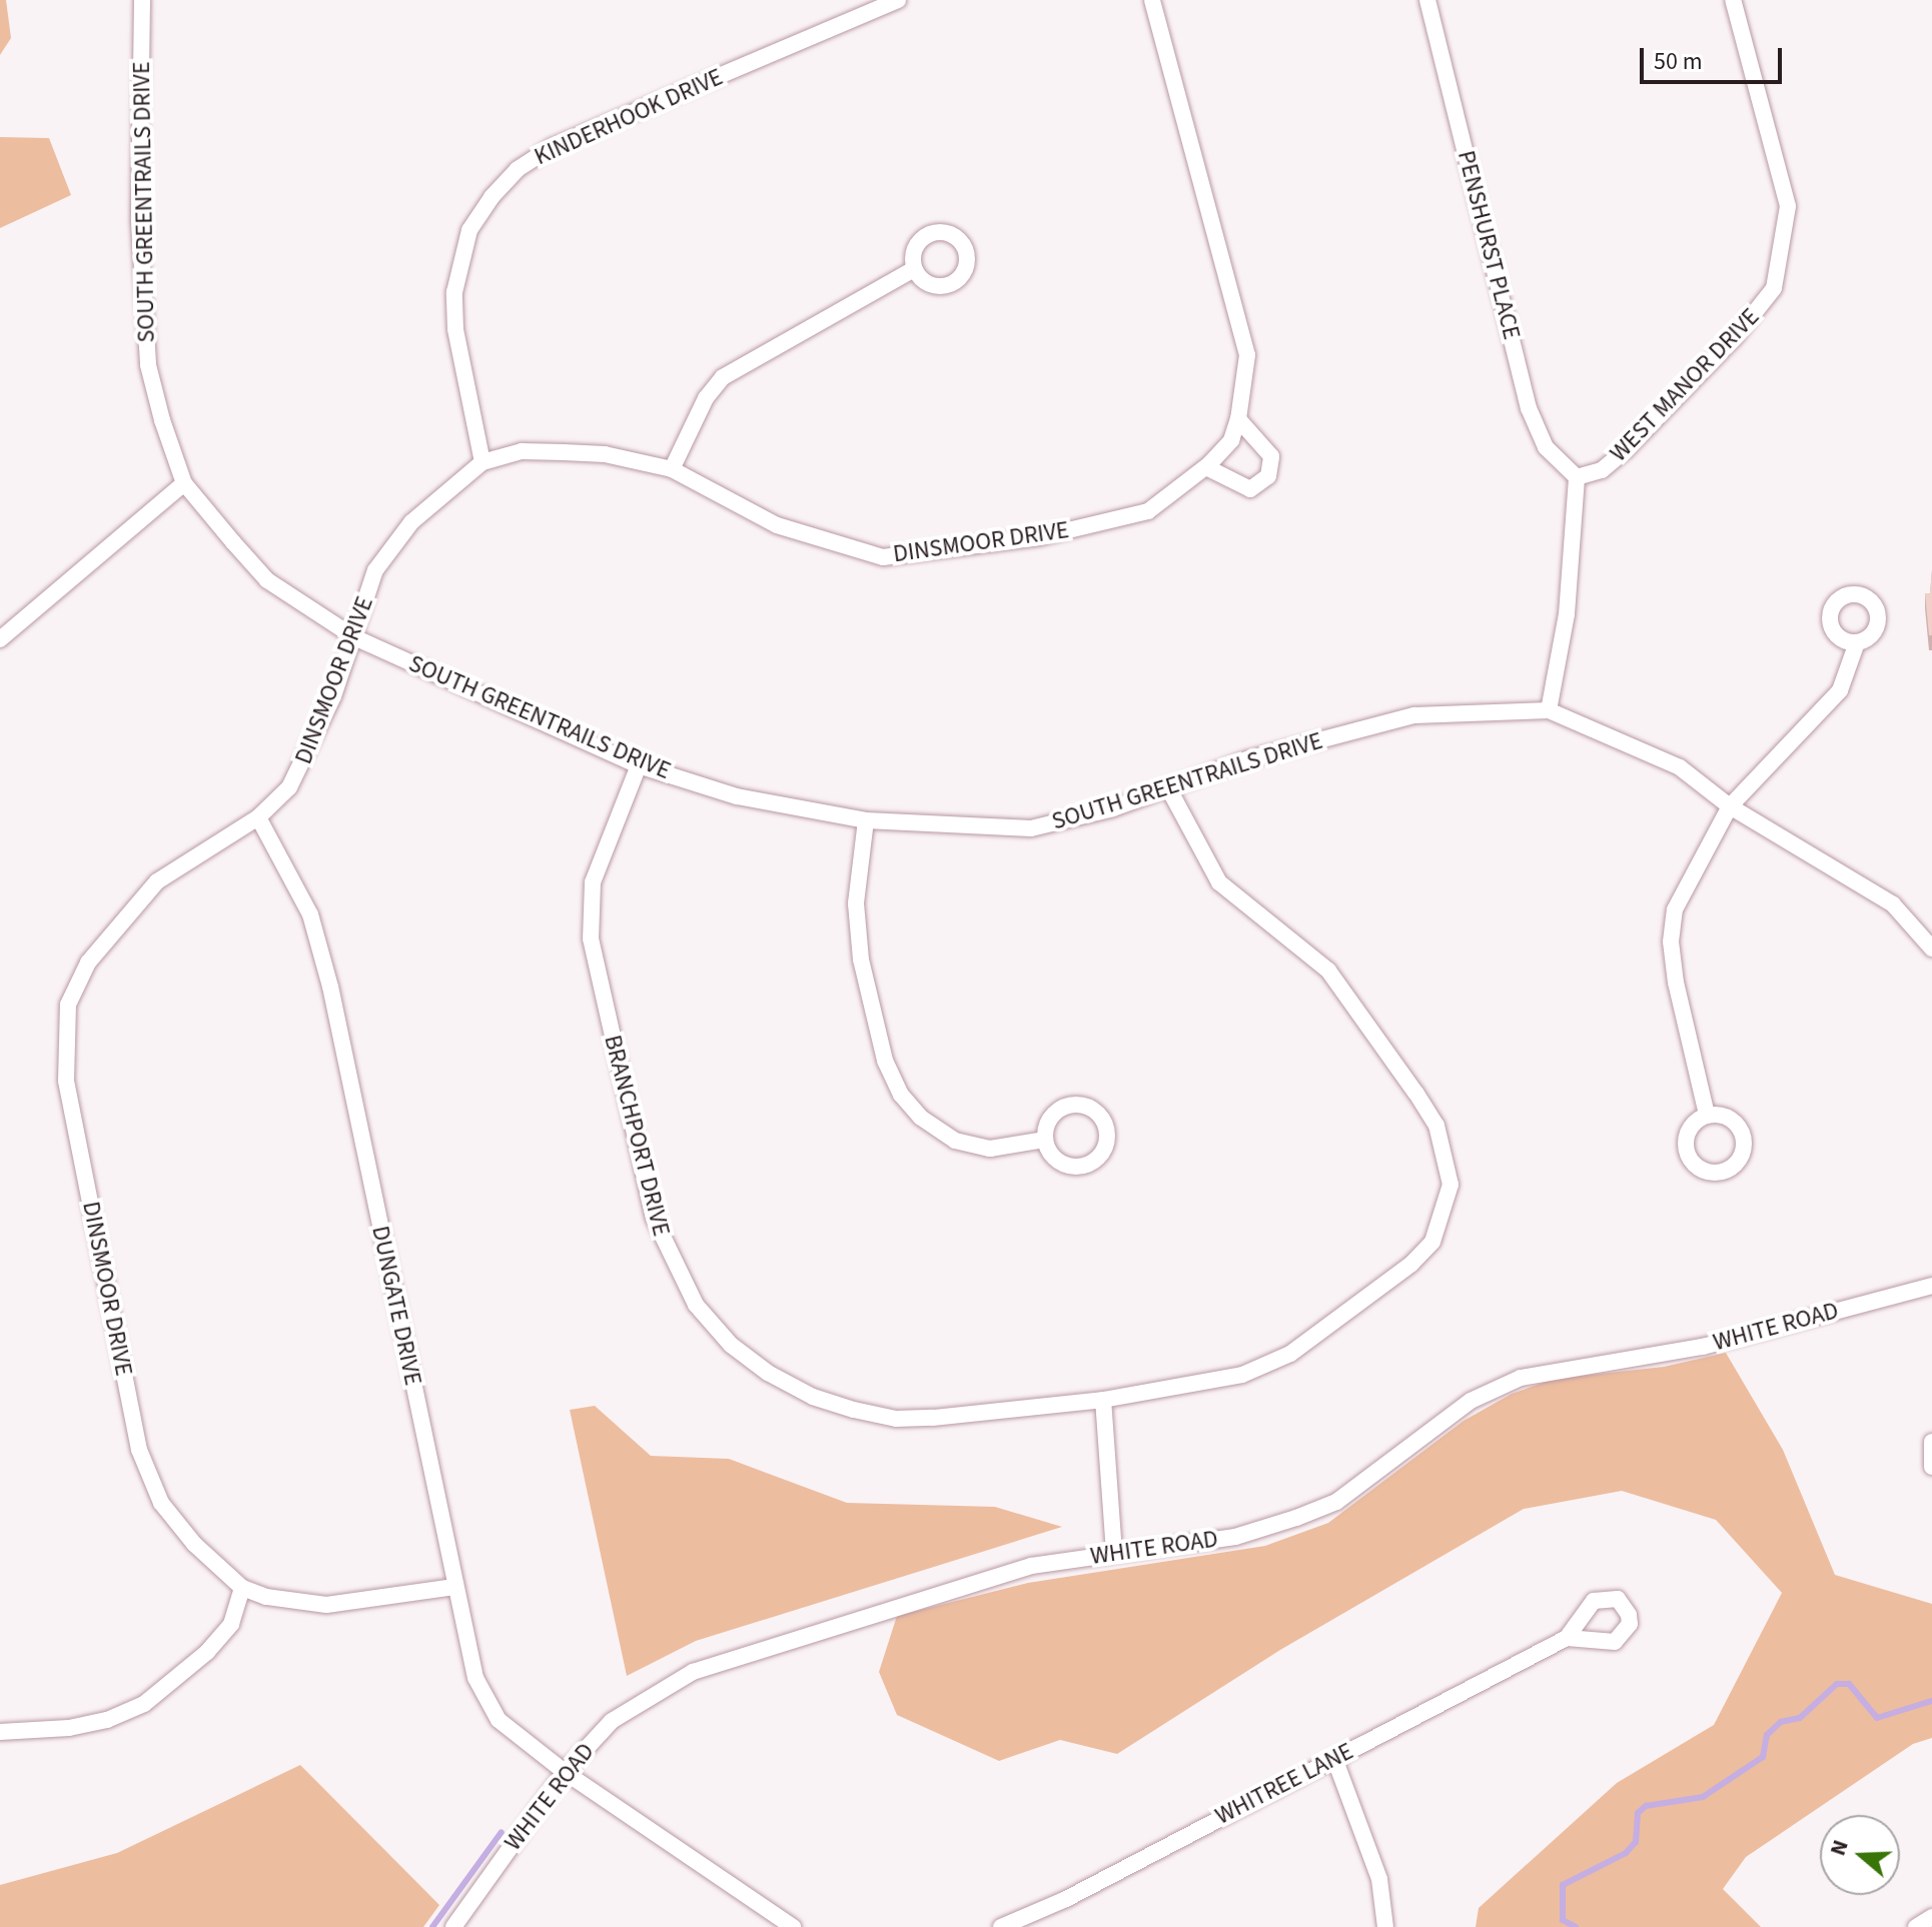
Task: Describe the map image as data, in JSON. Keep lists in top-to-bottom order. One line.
{"streets":{"street":["KINDERHOOK DRIVE","SOUTH GREENTRAILS DRIVE","PENSHURST PLACE","WEST MANOR DRIVE","DINSMOOR DRIVE","BRANCHPORT DRIVE","DUNGATE DRIVE","WHITE ROAD","WHITREE LANE"]},"crossings":[["KINDERHOOK DRIVE","DINSMOOR DRIVE"],["SOUTH GREENTRAILS DRIVE","DINSMOOR DRIVE"],["SOUTH GREENTRAILS DRIVE","BRANCHPORT DRIVE"],["PENSHURST PLACE","WEST MANOR DRIVE"],["DINSMOOR DRIVE","DUNGATE DRIVE"],["DUNGATE DRIVE","WHITE ROAD"]],"scale_bar":"50 m","north":"left"}
